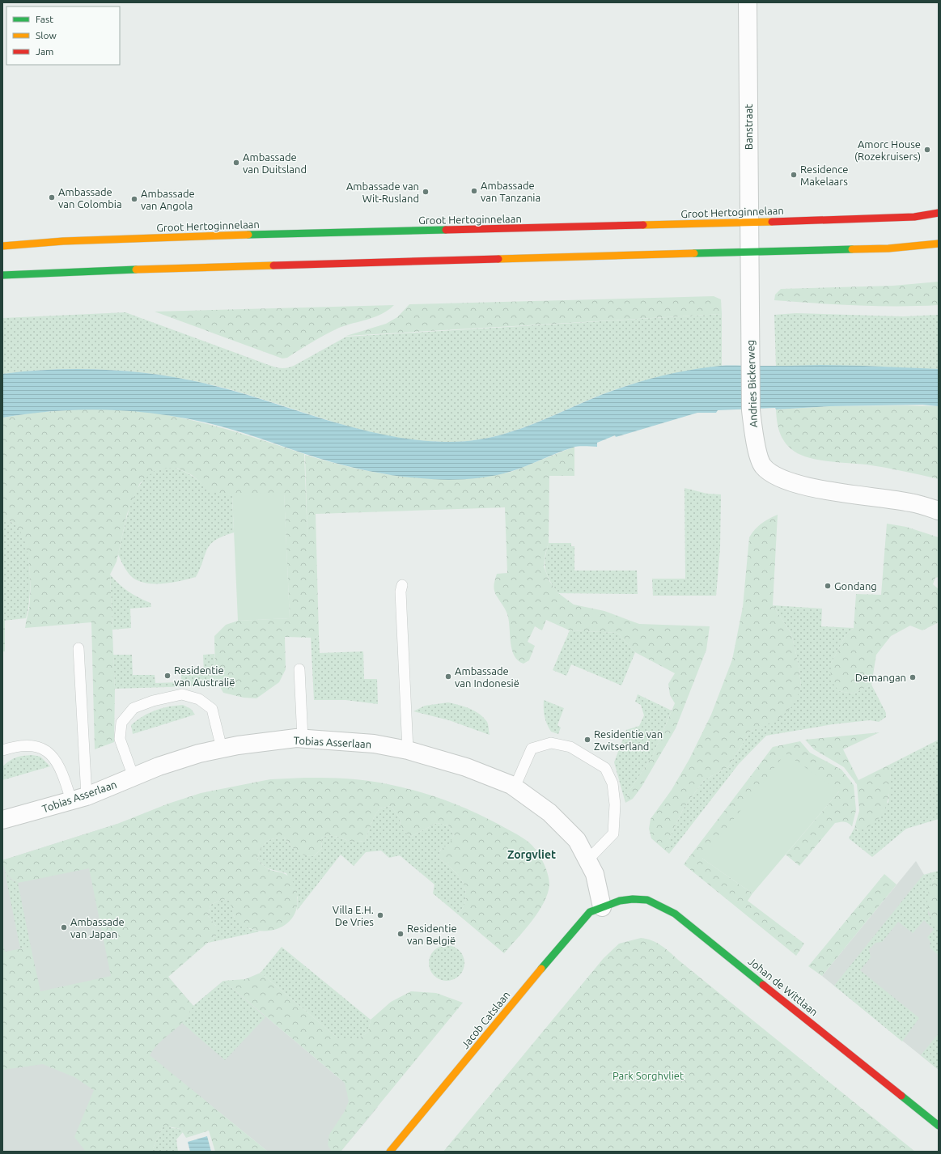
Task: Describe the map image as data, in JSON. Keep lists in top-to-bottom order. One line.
{"streets":{"main road":["Groot Hertoginnelaan","Johan de Wittlaan","Jacob Catslaan"],"street":["Banstraat","Andries Bickerweg","Tobias Asserlaan"]},"crossings":[["Banstraat","Groot Hertoginnelaan"],["Banstraat","Andries Bickerweg"],["Tobias Asserlaan","Johan de Wittlaan"],["Tobias Asserlaan","Jacob Catslaan"],["Johan de Wittlaan","Jacob Catslaan"]],"districts":["Zorgvliet"],"parks":["Park Sorghvliet"],"places":["Amorc House (Rozekruisers)","Ambassade van Duitsland","Residence Makelaars","Ambassade van Tanzania","Ambassade van Wit-Rusland","Ambassade van Colombia","Ambassade van Angola","Gondang","Residentie van Australië","Ambassade van Indonesië","Demangan","Residentie van Zwitserland","Villa E.H. De Vries","Ambassade van Japan","Residentie van België"],"legend":["Fast","Slow","Jam"]}
